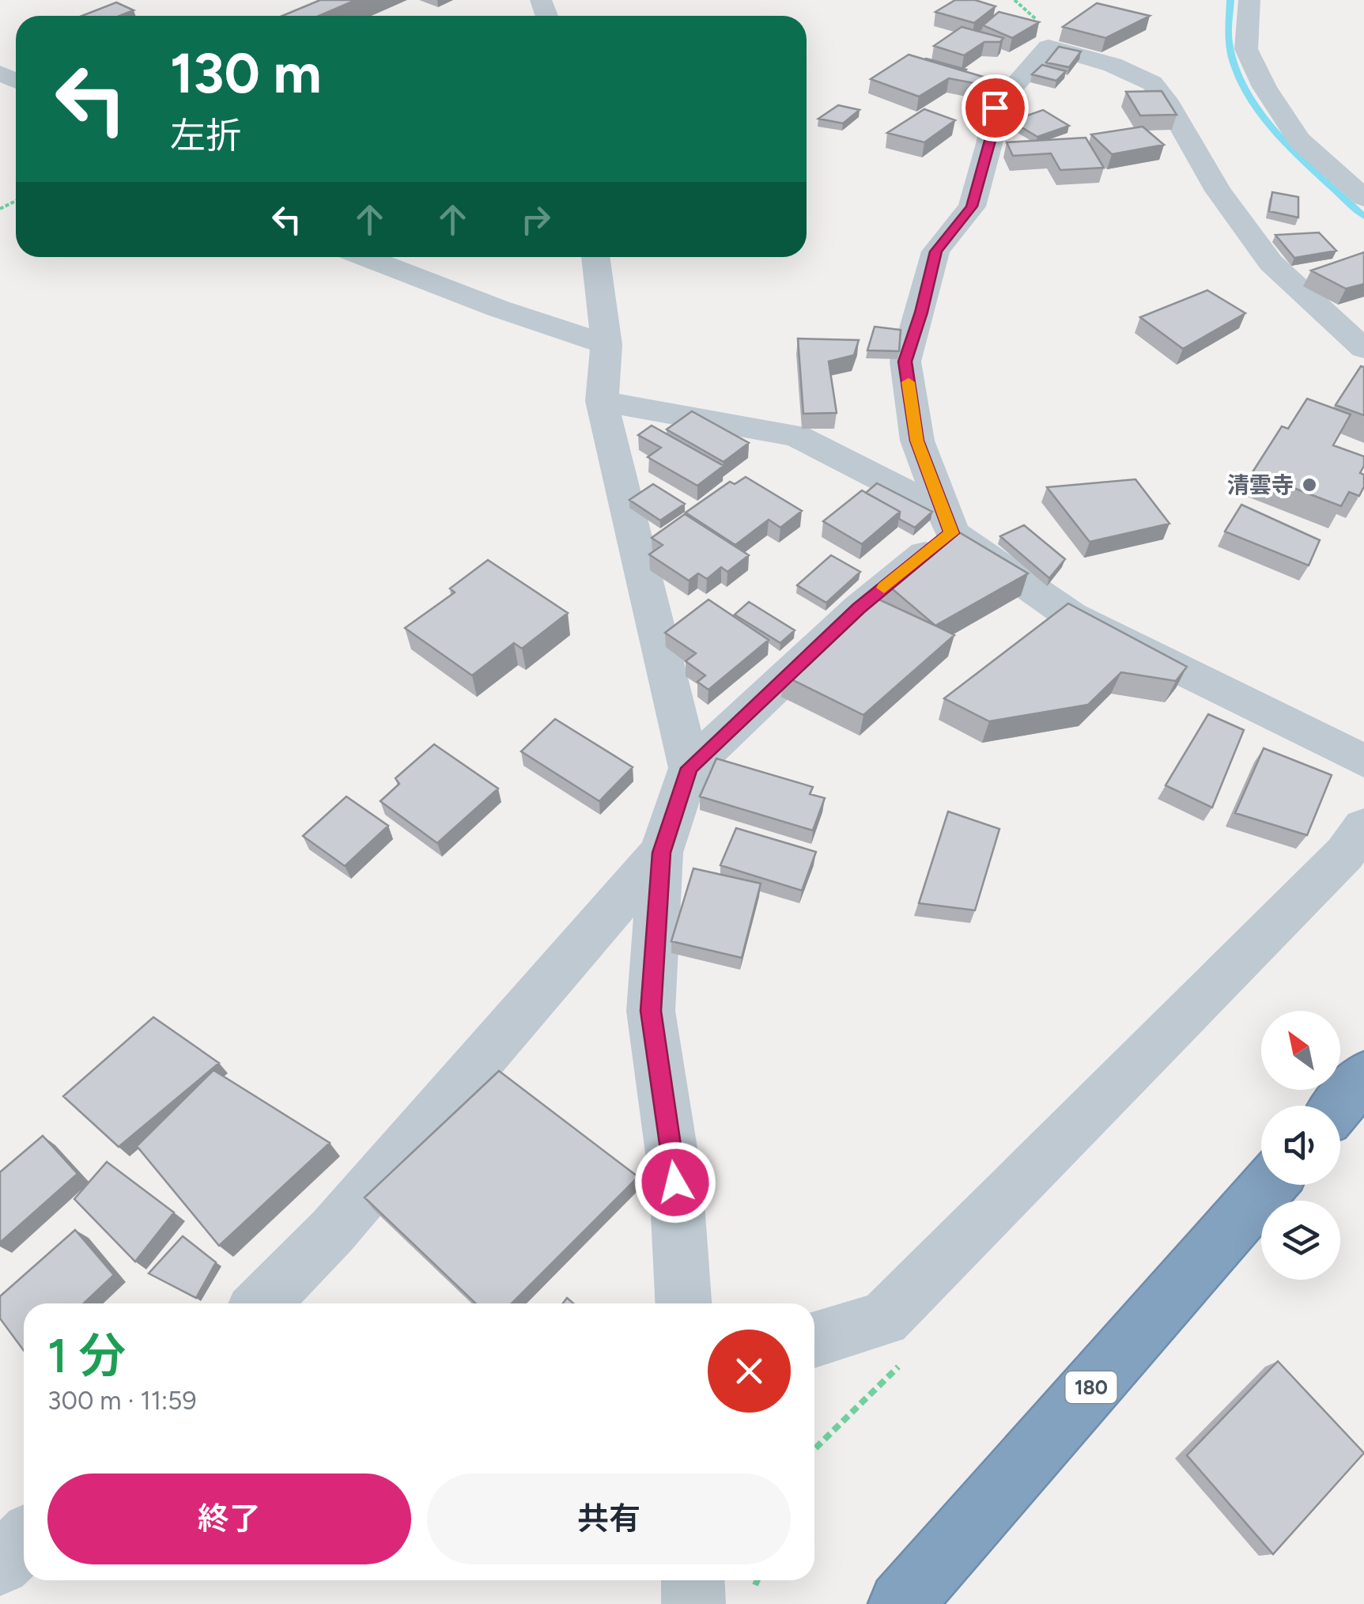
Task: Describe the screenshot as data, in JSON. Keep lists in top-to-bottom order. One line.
{"streets":{"highway":["180"]},"places":["清雲寺"],"north":"top left","page":{"turn":["130 m","左折"],"heading":["1 分","300 m · 11:59"],"buttons":["終了","共有"]}}
